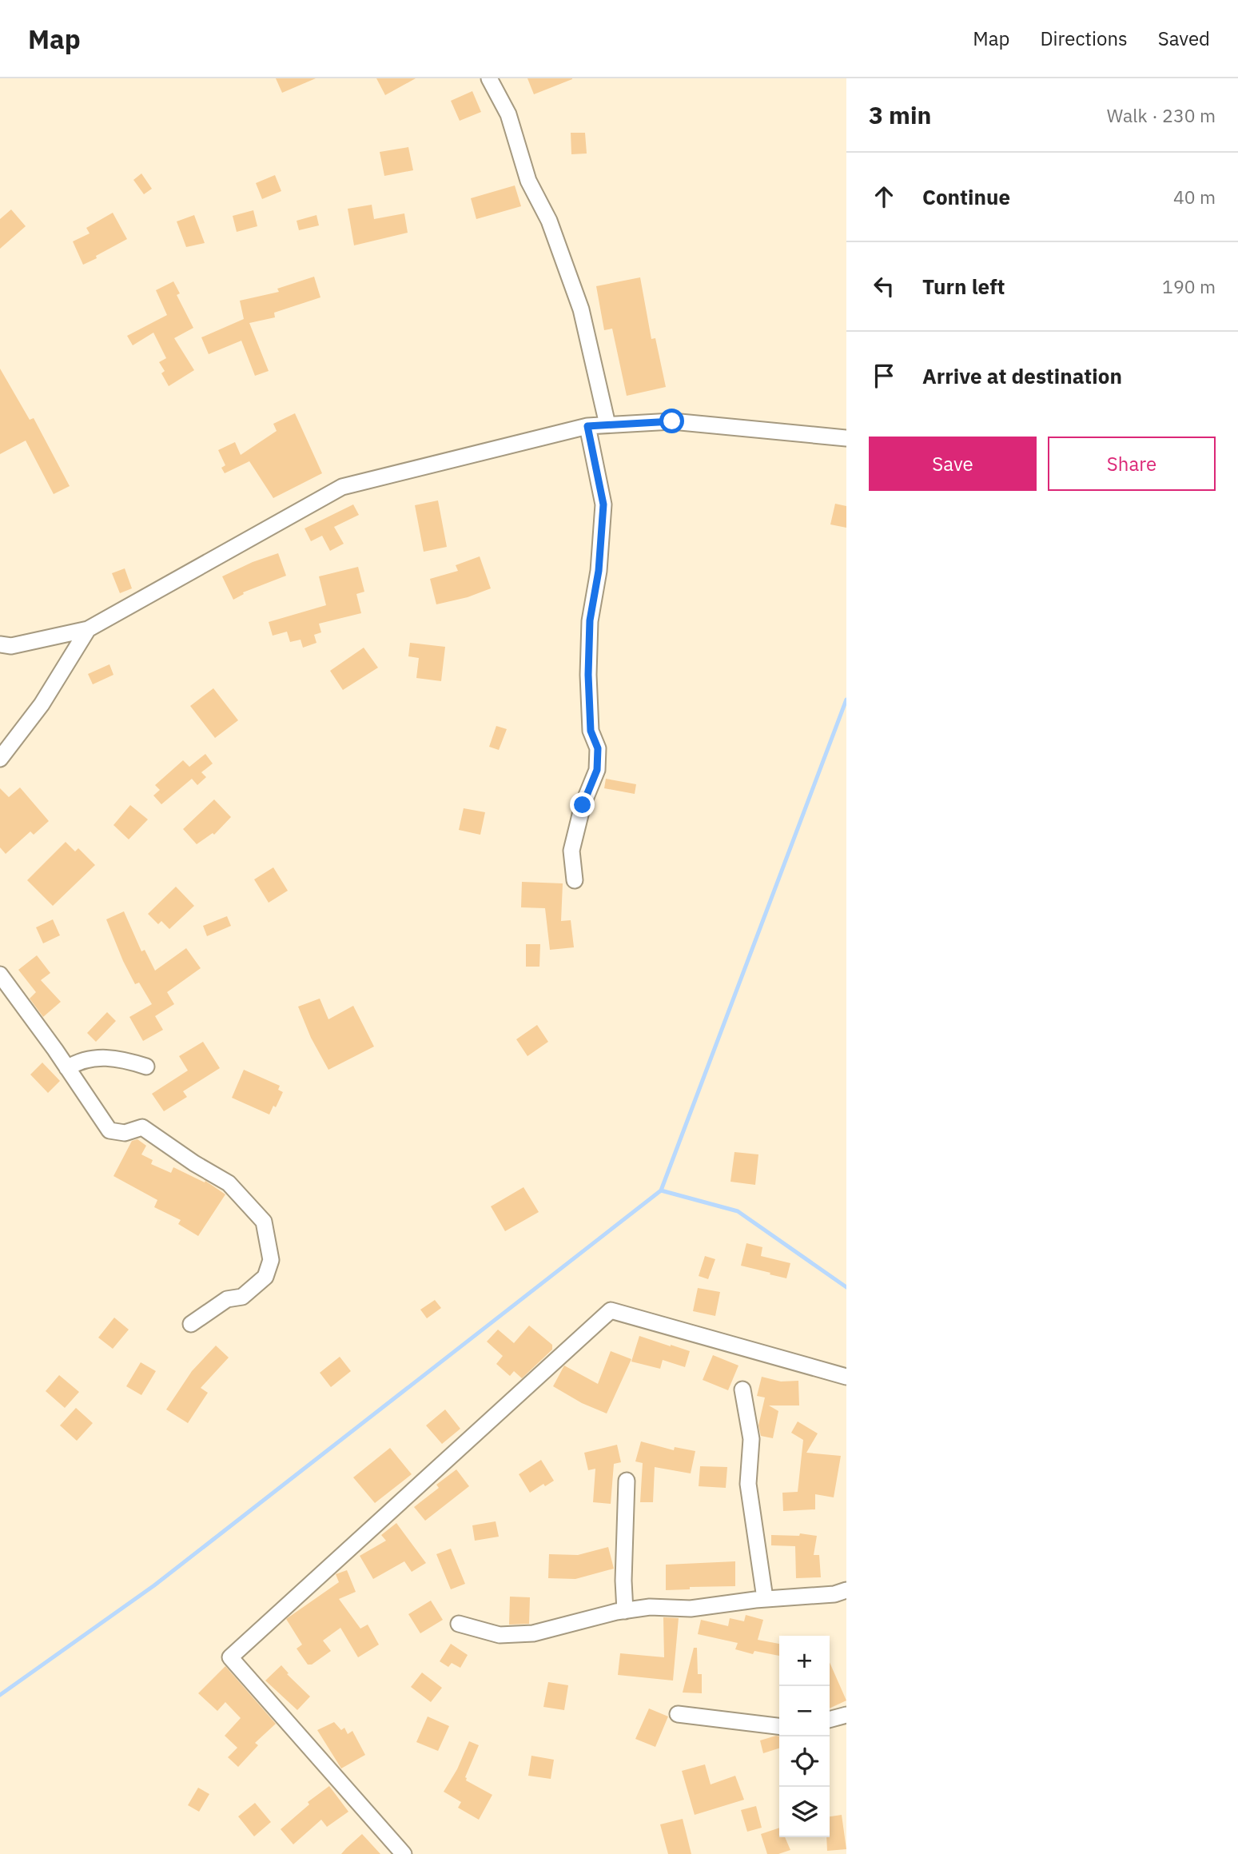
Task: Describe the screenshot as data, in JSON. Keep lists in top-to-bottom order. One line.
{"page":{"header":"Map","nav":["Map","Directions","Saved"],"heading":["3 min","Walk · 230 m"],"list":[["Continue","40 m"],["Turn left","190 m"],"Arrive at destination"],"buttons":["Save","Share"],"map_buttons":["+","−"]}}
